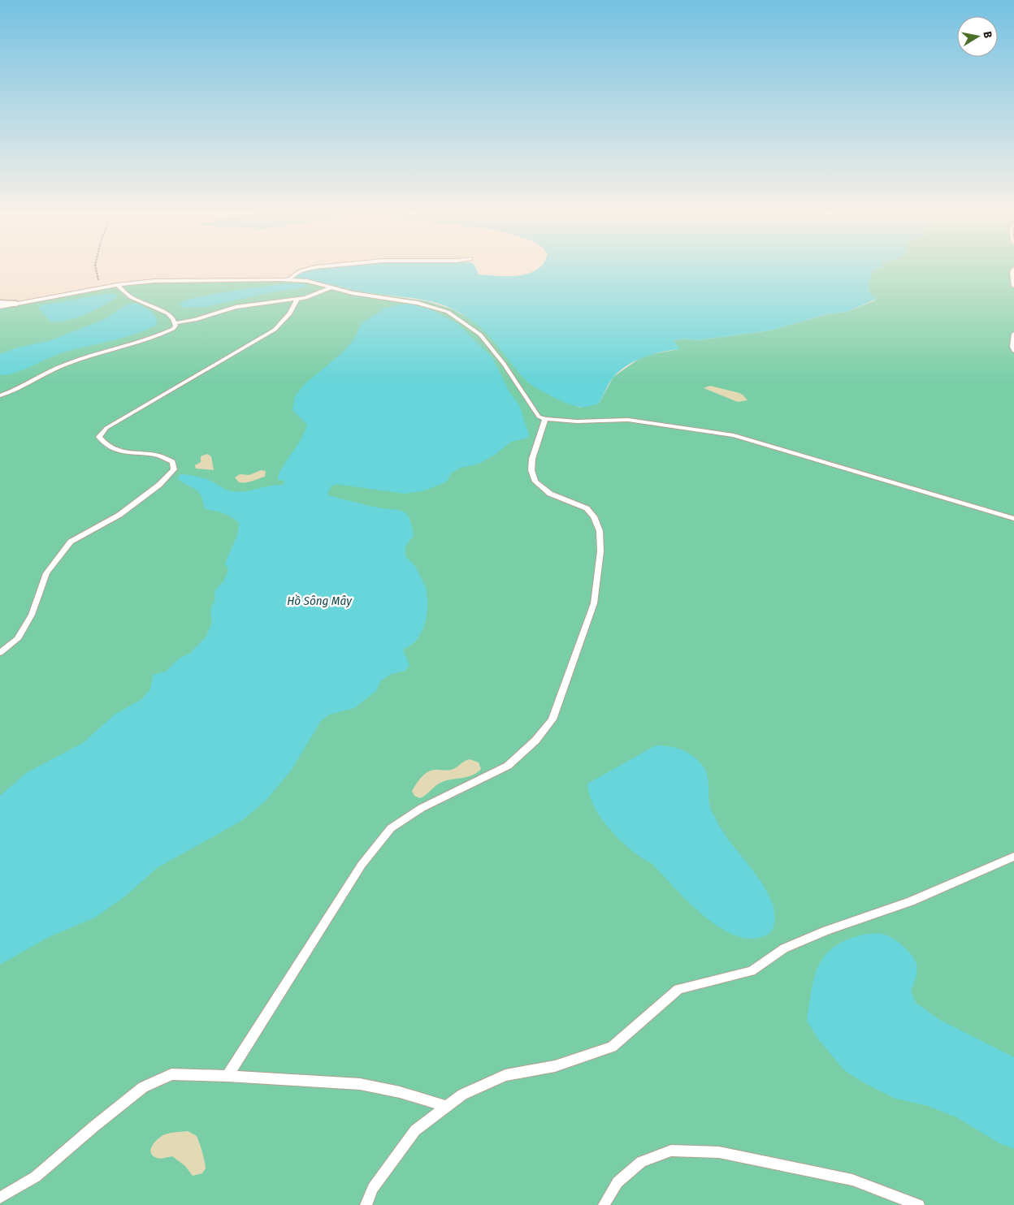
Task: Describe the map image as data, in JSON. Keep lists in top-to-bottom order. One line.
{"water":["Hồ Sông Mây"],"north":"right"}
